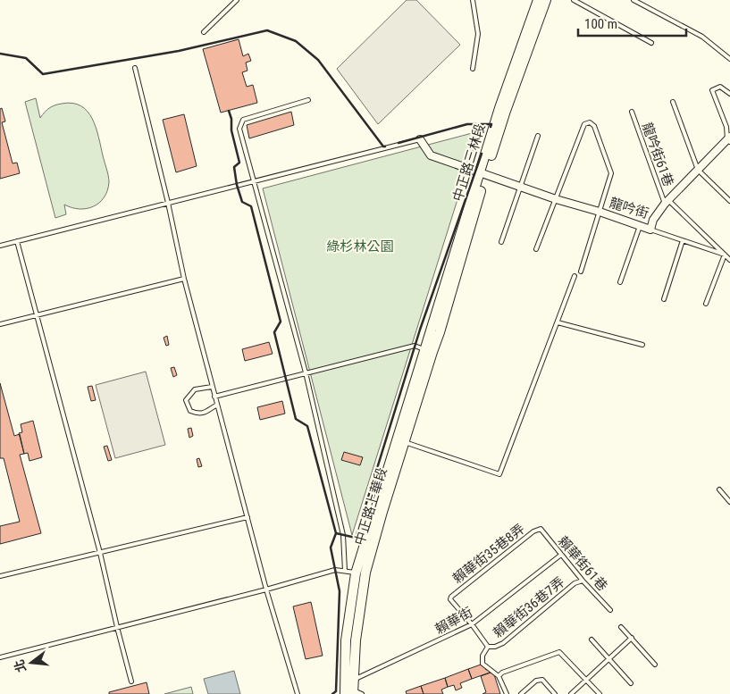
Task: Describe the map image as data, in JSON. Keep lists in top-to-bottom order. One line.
{"streets":{"main road":["中正路三林段","中正路上華段"],"street":["龍吟街"],"lane":["龍吟街61巷","賴華街35巷8弄","賴華街61巷","賴華街36巷7弄","賴華街"]},"crossings":[["龍吟街61巷","龍吟街"],["中正路三林段","龍吟街"],["中正路三林段","中正路上華段"],["中正路上華段","賴華街"],["賴華街35巷8弄","賴華街61巷"],["賴華街35巷8弄","賴華街"],["賴華街61巷","賴華街36巷7弄"],["賴華街61巷","賴華街"]],"parks":["綠杉林公園"],"scale_bar":"100 m","north":"left"}
